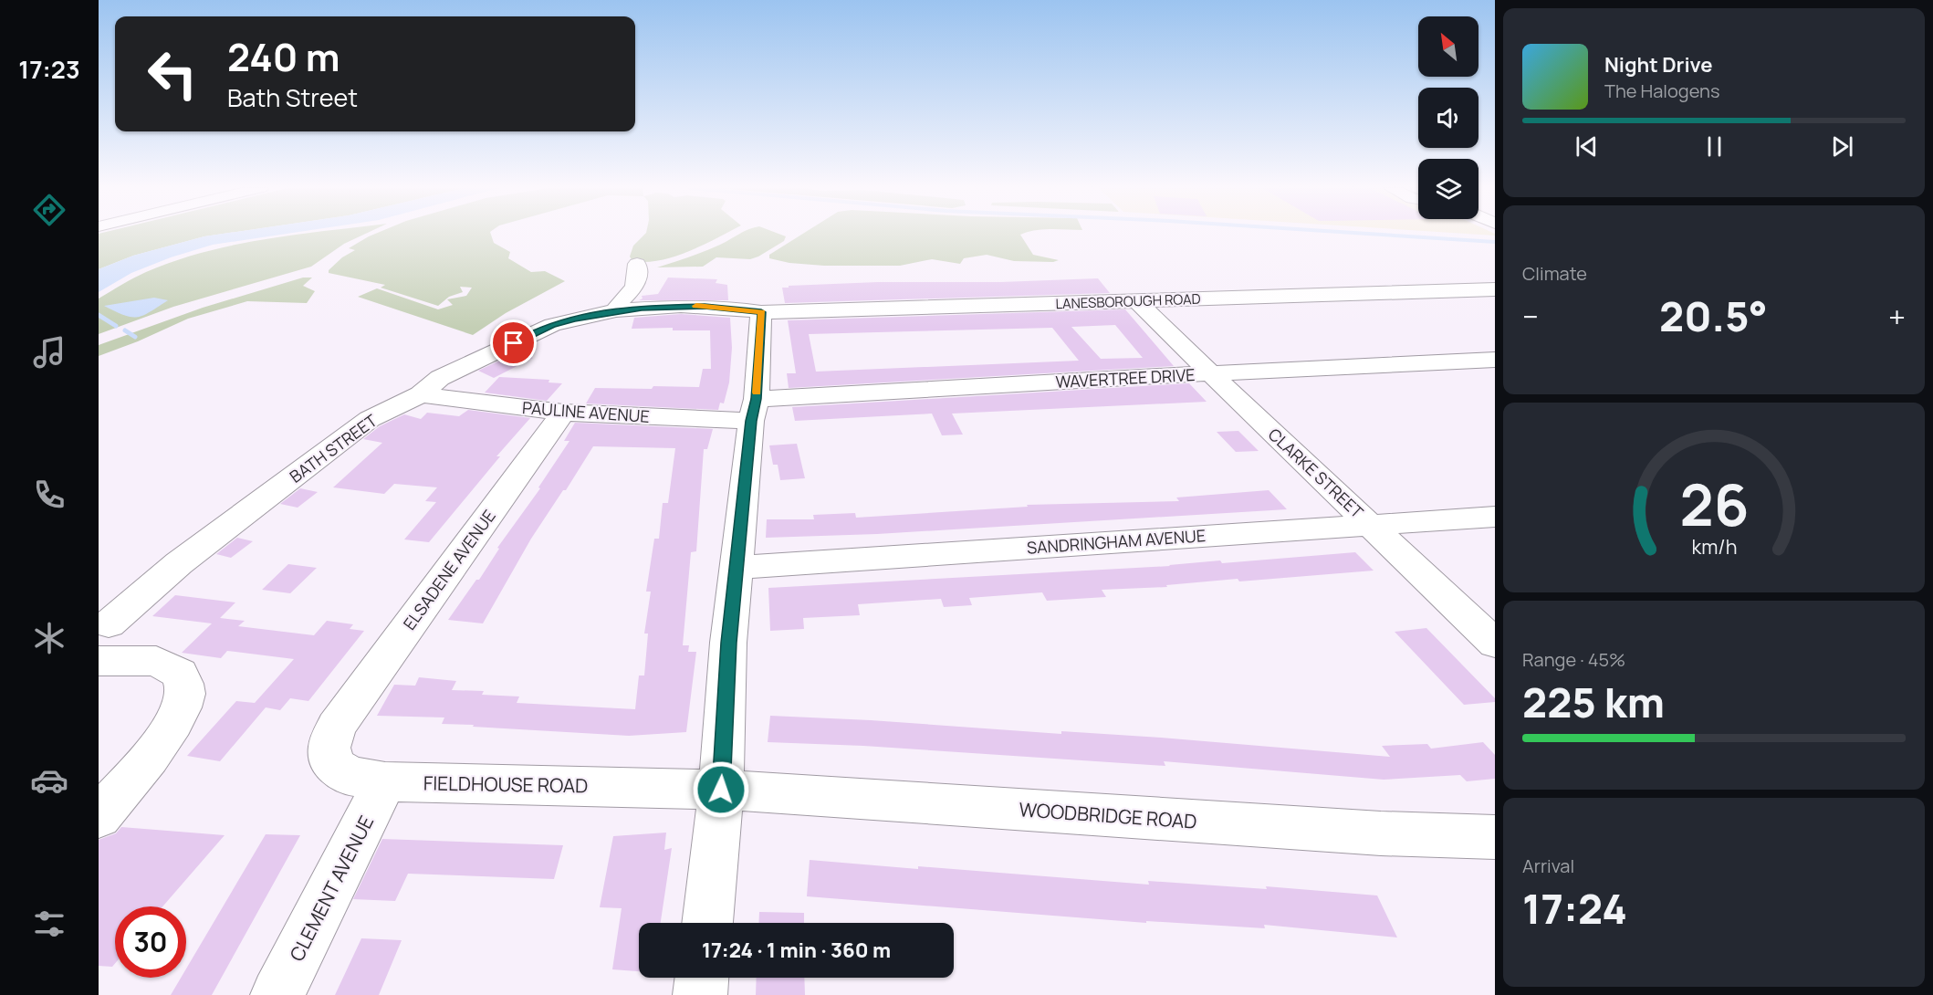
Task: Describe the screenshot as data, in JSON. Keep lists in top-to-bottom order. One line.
{"streets":{"main road":["LANESBOROUGH ROAD","WAVERTREE DRIVE","PAULINE AVENUE","BATH STREET","CLARKE STREET","SANDRINGHAM AVENUE","ELSADENE AVENUE","FIELDHOUSE ROAD","WOODBRIDGE ROAD","CLEMENT AVENUE"]},"crossings":[["LANESBOROUGH ROAD","BATH STREET"],["LANESBOROUGH ROAD","CLARKE STREET"],["WAVERTREE DRIVE","PAULINE AVENUE"],["WAVERTREE DRIVE","CLARKE STREET"],["PAULINE AVENUE","BATH STREET"],["PAULINE AVENUE","ELSADENE AVENUE"],["CLARKE STREET","SANDRINGHAM AVENUE"],["ELSADENE AVENUE","FIELDHOUSE ROAD"],["FIELDHOUSE ROAD","WOODBRIDGE ROAD"],["FIELDHOUSE ROAD","CLEMENT AVENUE"]],"north":"top left","page":{"tabs":"17:23","turn":["240 m","Bath Street"],"song":["Night Drive","The Halogens"],"tile":["Climate",["Range · 45%","225 km"],["Arrival","17:24"]],"heat":["−","20.5°","+"],"limit":"30","trip":"17:24 · 1 min · 360 m","gauge":["26","km/h"]}}
